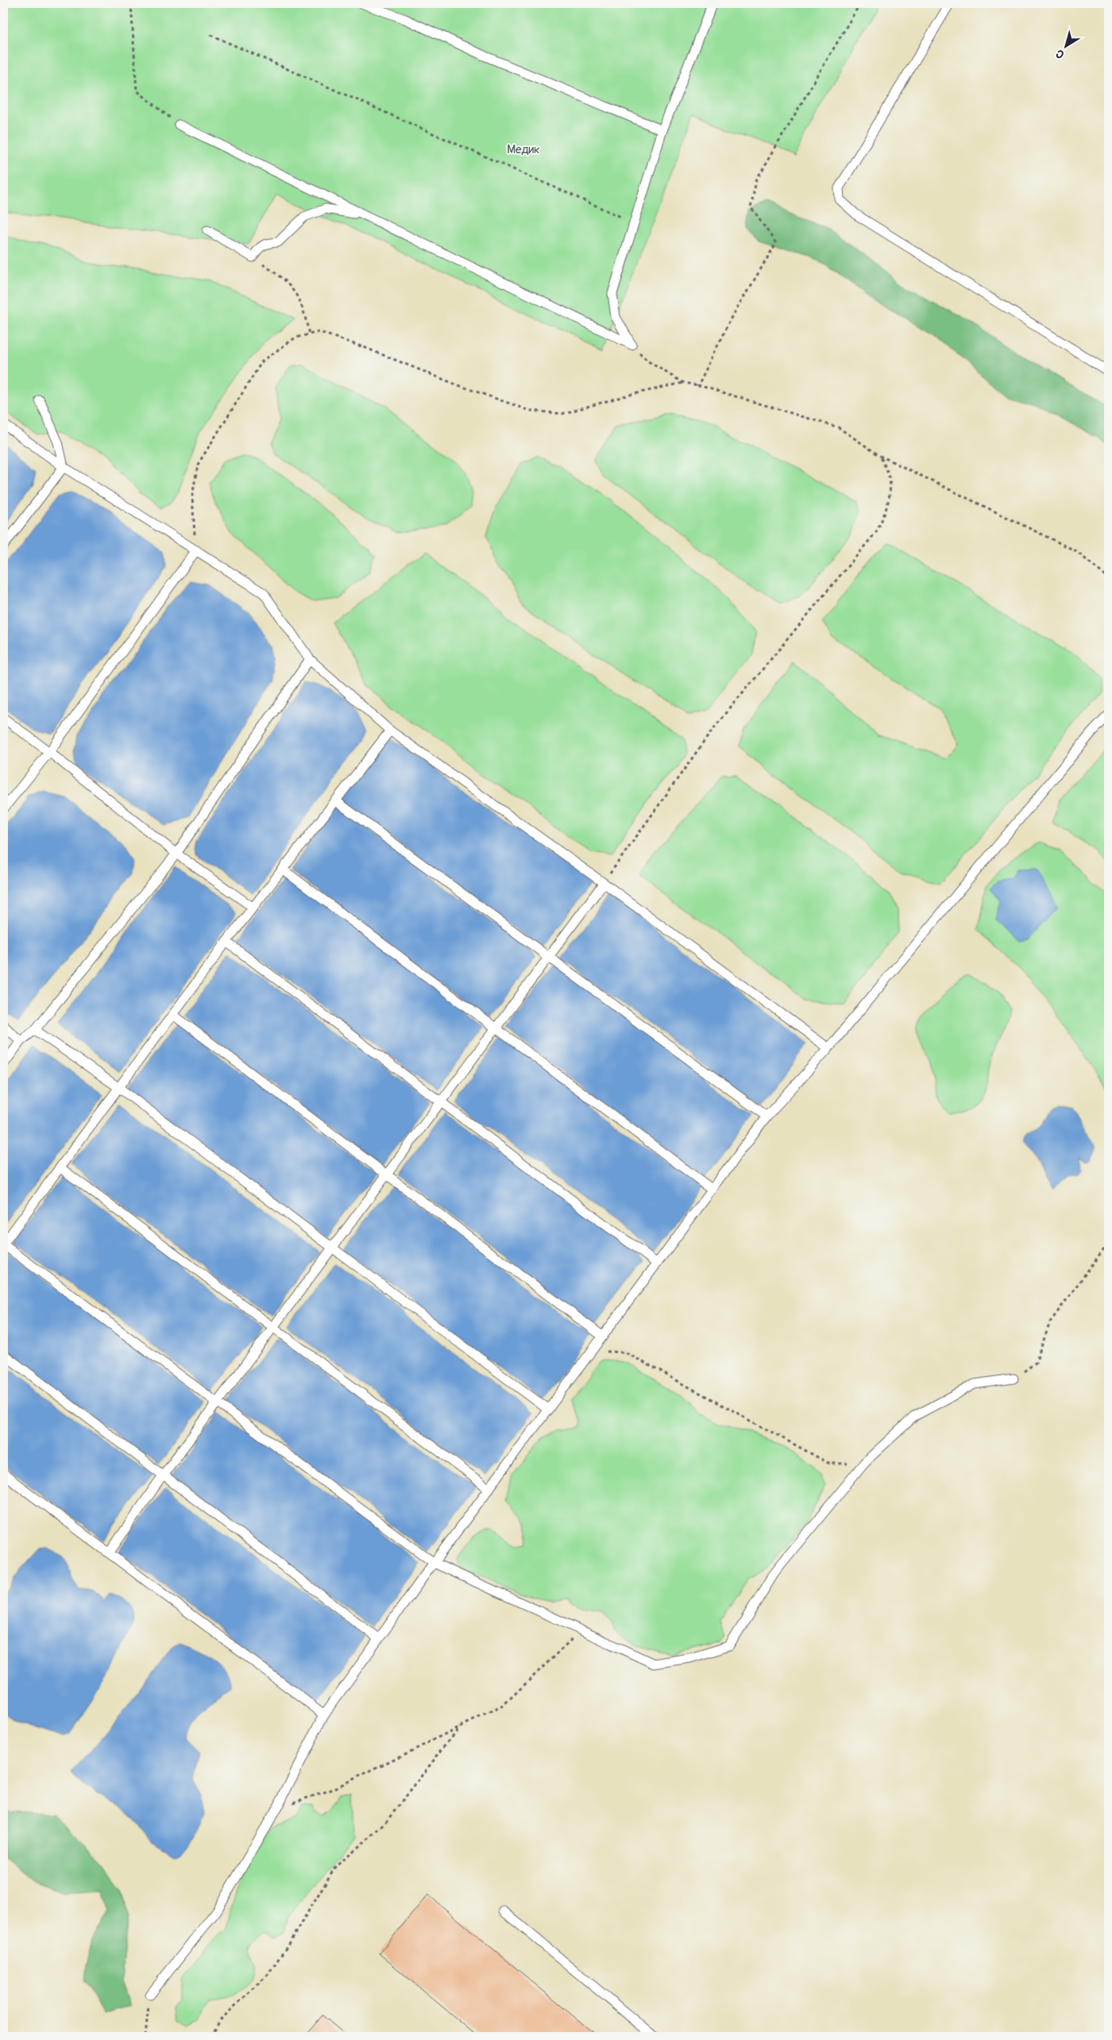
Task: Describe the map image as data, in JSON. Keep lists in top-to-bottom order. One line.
{"parks":["Медик"],"north":"bottom left"}
